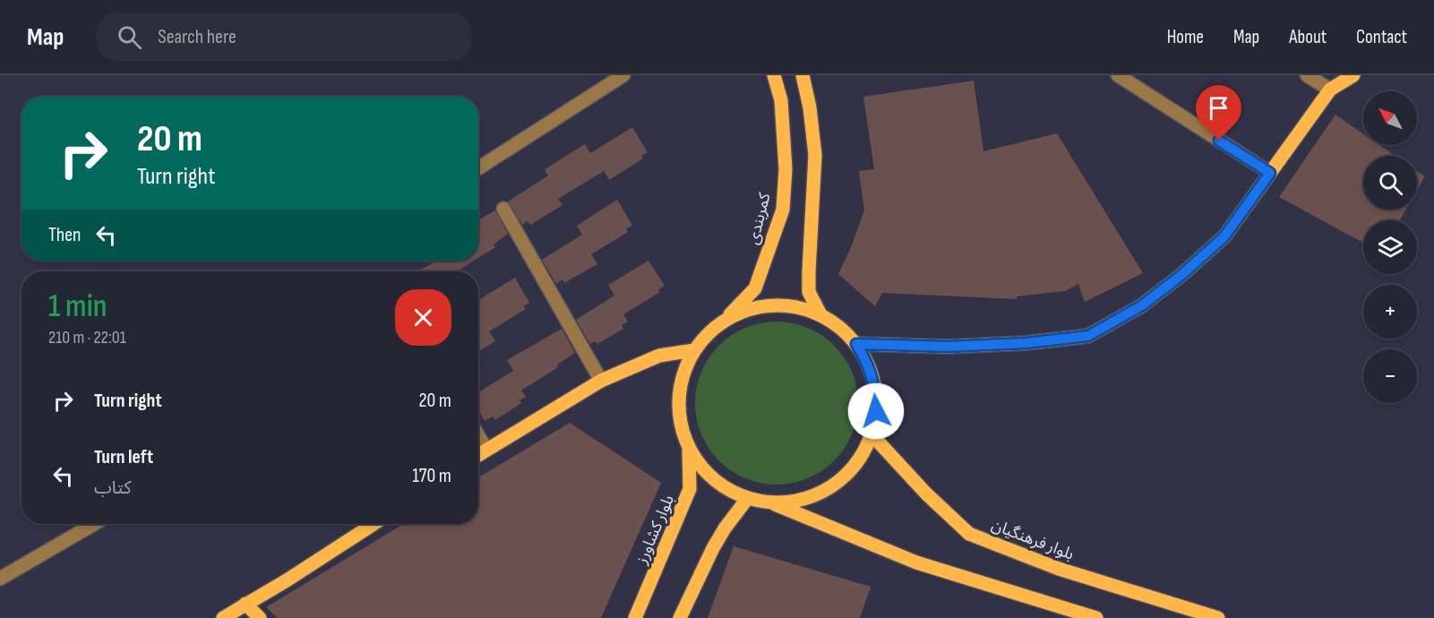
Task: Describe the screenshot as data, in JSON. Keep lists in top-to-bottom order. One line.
{"streets":{"main road":["کمربندی","بلوار کشاورز","بلوار فرهنگیان"]},"crossings":[["کمربندی","بلوار کشاورز"]],"north":"top left","page":{"header":"Map","search":"Search here","nav":["Home","Map","About","Contact"],"map_buttons":["+","−"],"turn":["20 m","Turn right"],"then":"Then","heading":["1 min","210 m · 22:01"],"list":[{"name":"Turn right","value":"20 m"},{"name":"Turn left","note":"کتاب","value":"170 m"}]}}
